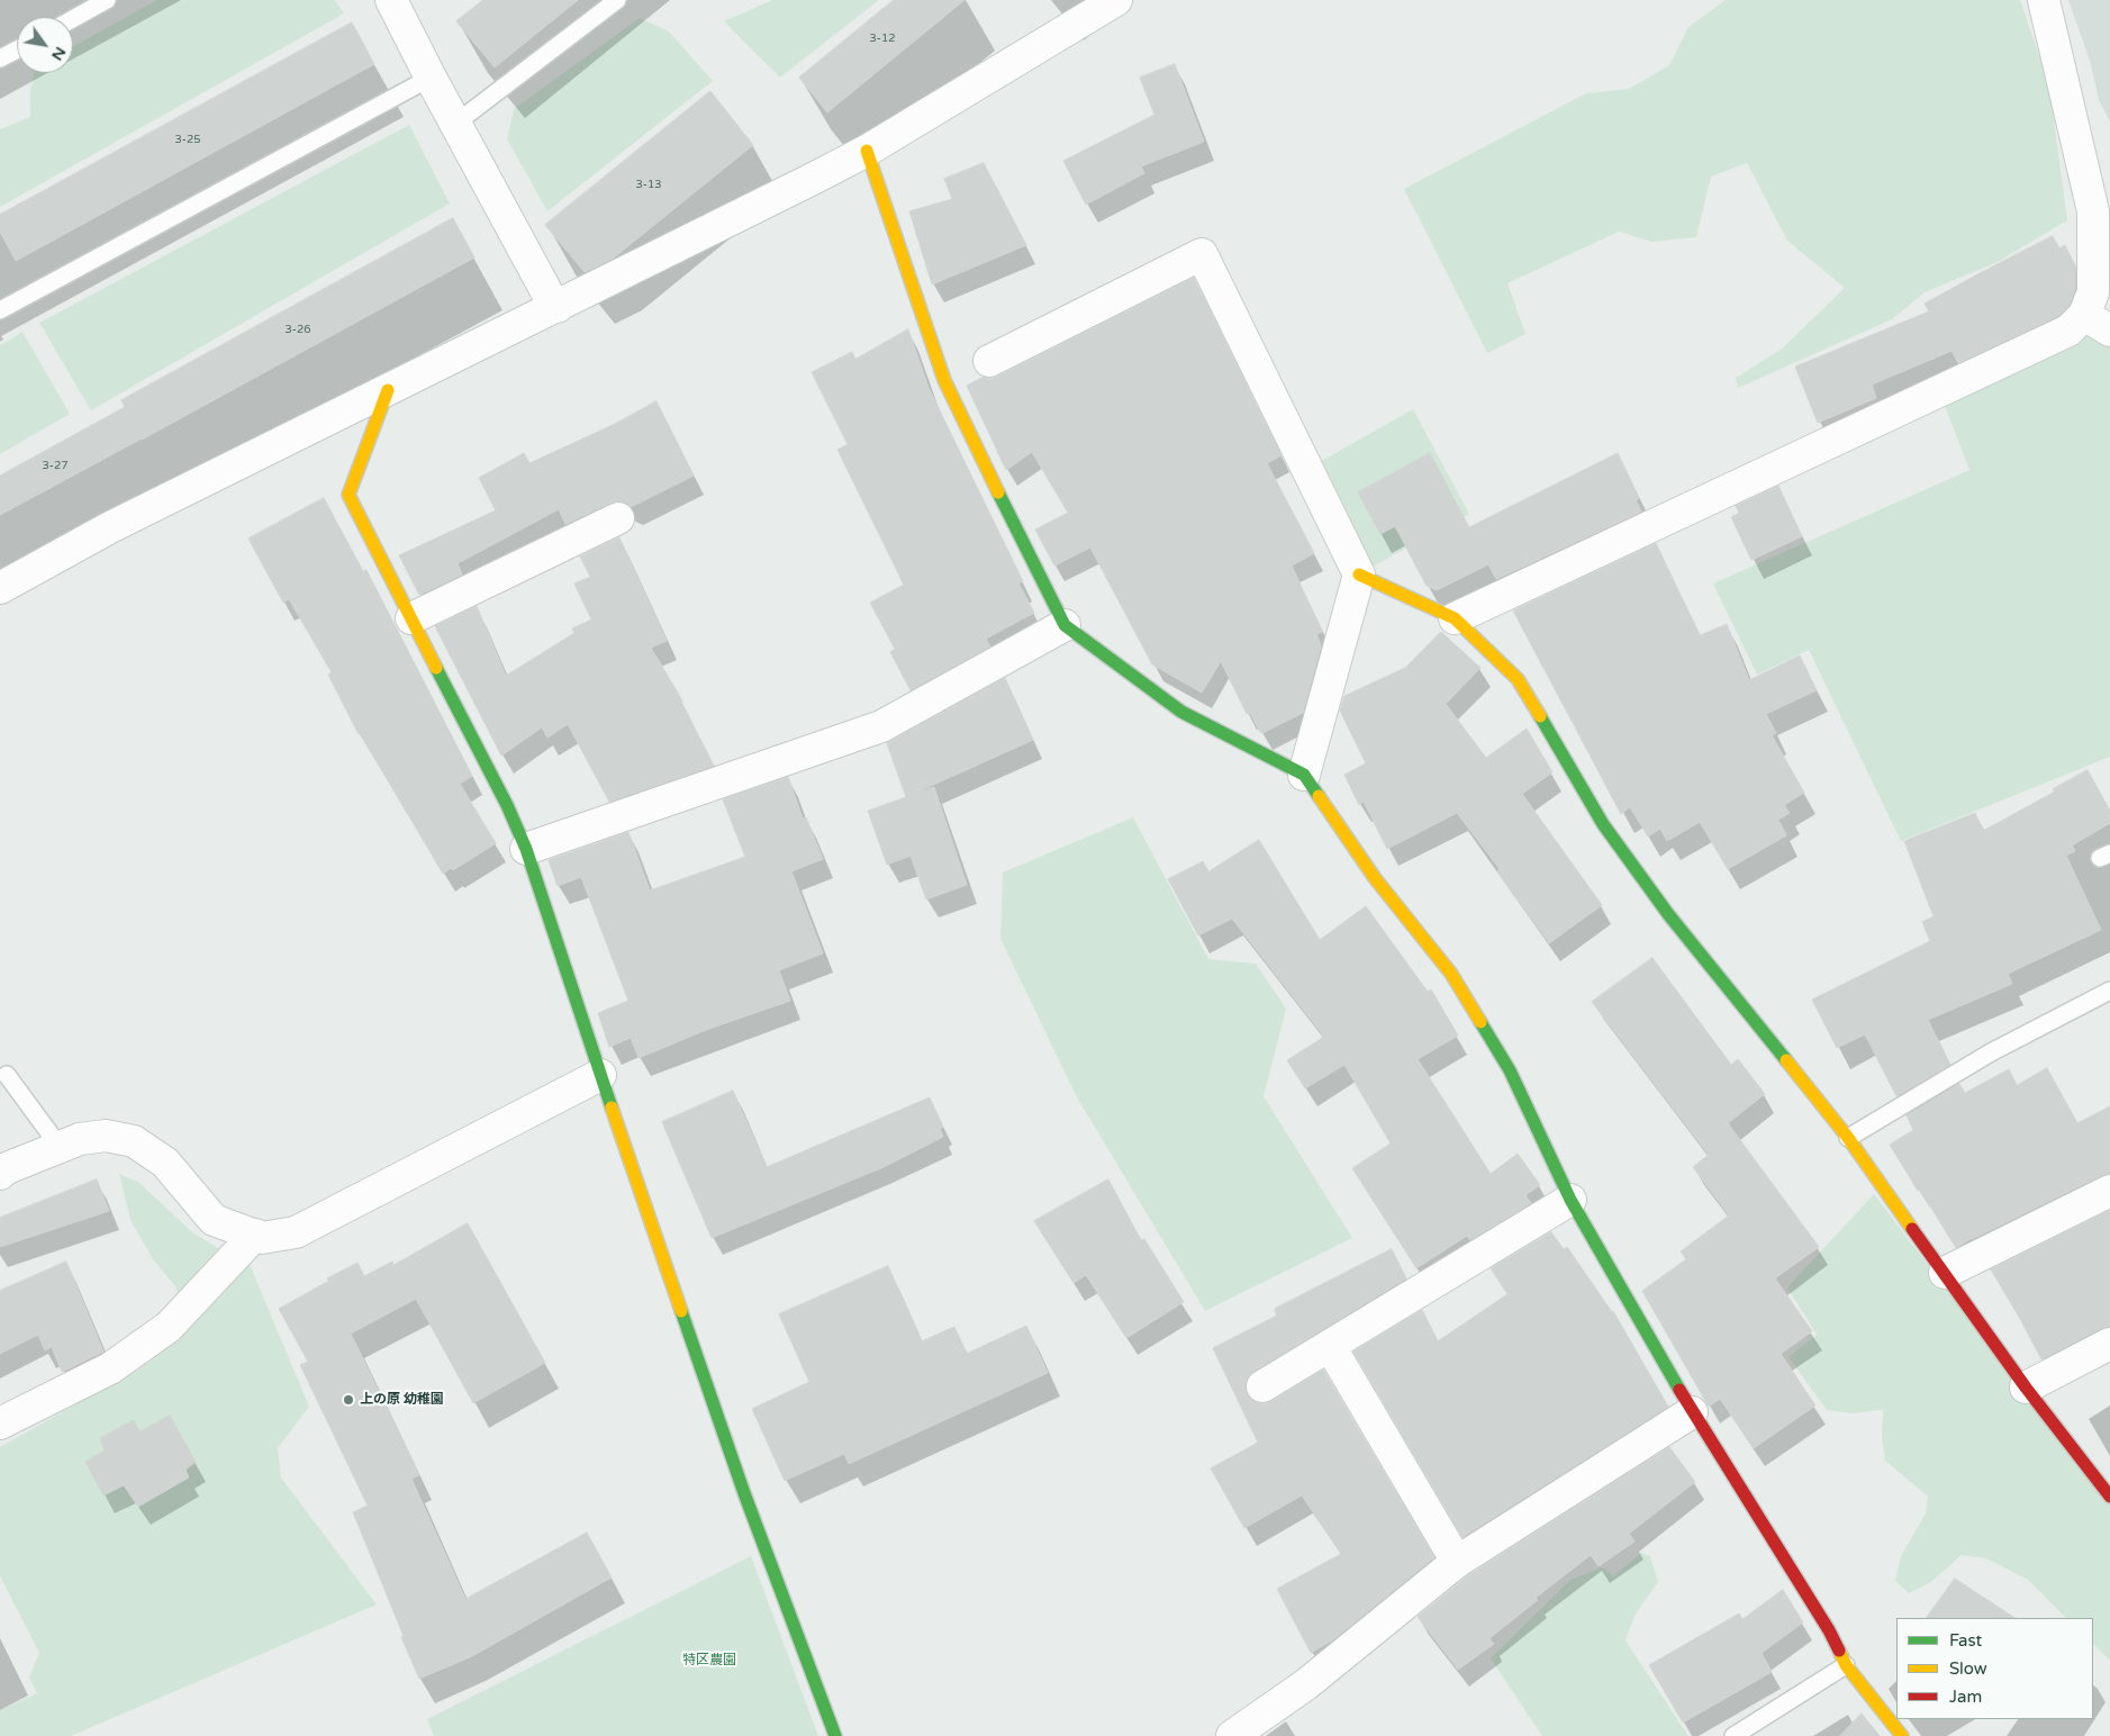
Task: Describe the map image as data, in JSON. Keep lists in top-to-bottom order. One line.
{"parks":["特区農園"],"places":["上の原 幼稚園"],"house_numbers":["3-12","3-25","3-13","3-26","3-27"],"legend":["Fast","Slow","Jam"],"north":"bottom right"}
